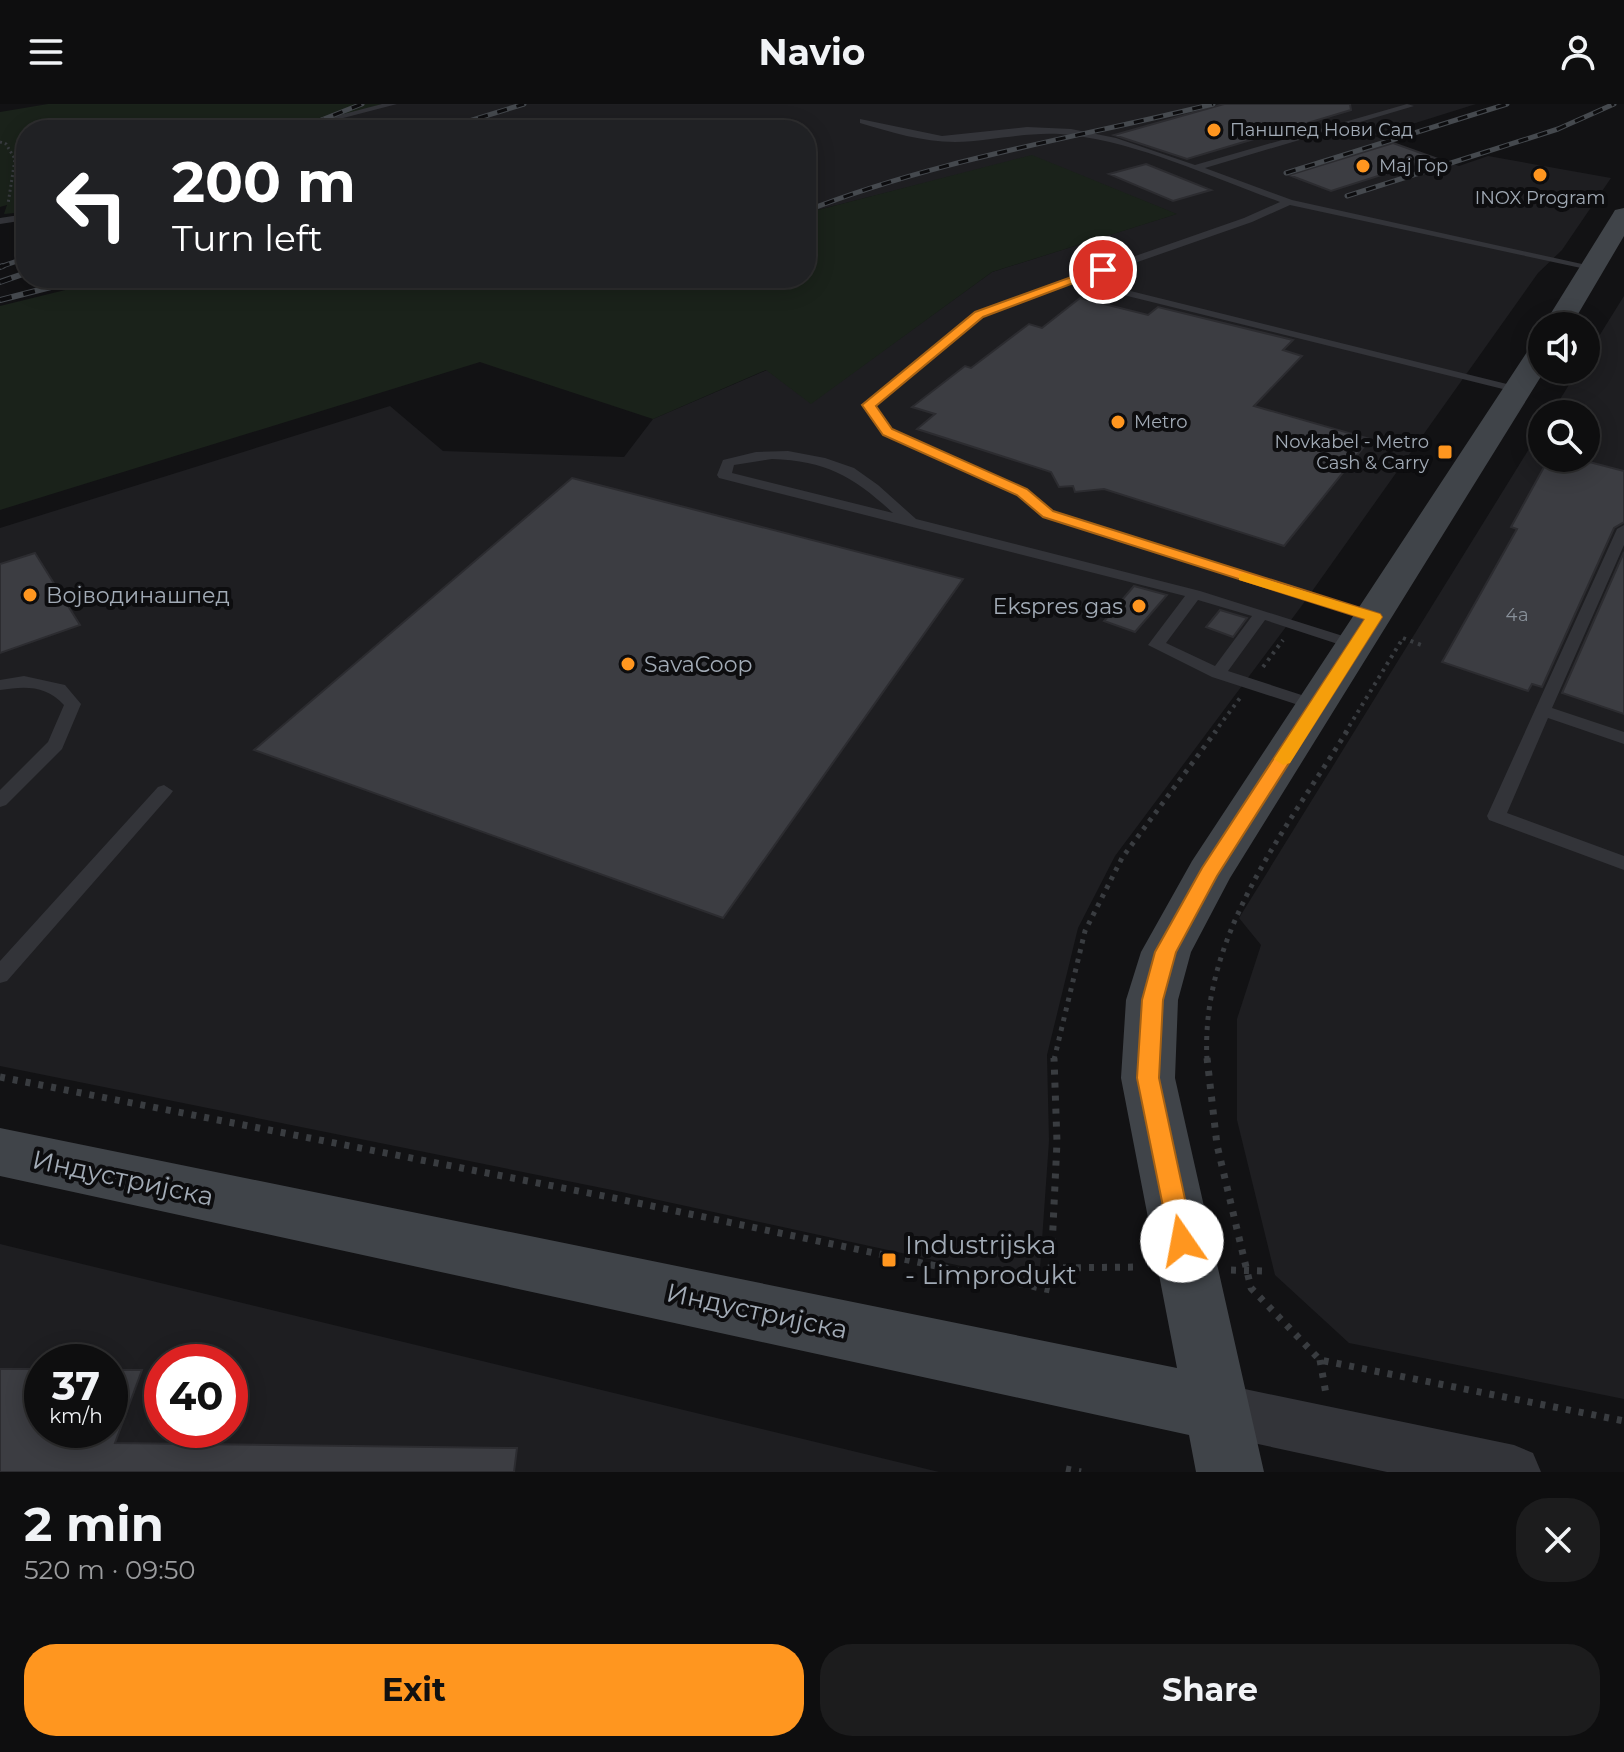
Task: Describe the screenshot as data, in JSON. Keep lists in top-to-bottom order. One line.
{"streets":{"street":["Индустријска"]},"places":{"other":["Паншпед Нови Сад","Мај Гор","INOX Program","Metro","Војводинашпед","Ekspres gas","SavaCoop"],"transit":["Novkabel - Metro Cash & Carry","Industrijska - Limprodukt"]},"house_numbers":["4a"],"page":{"header":"Navio","turn":["200 m","Turn left"],"speed":"37 km/h","limit":"40","heading":["2 min","520 m · 09:50"],"buttons":["Exit","Share"]}}
